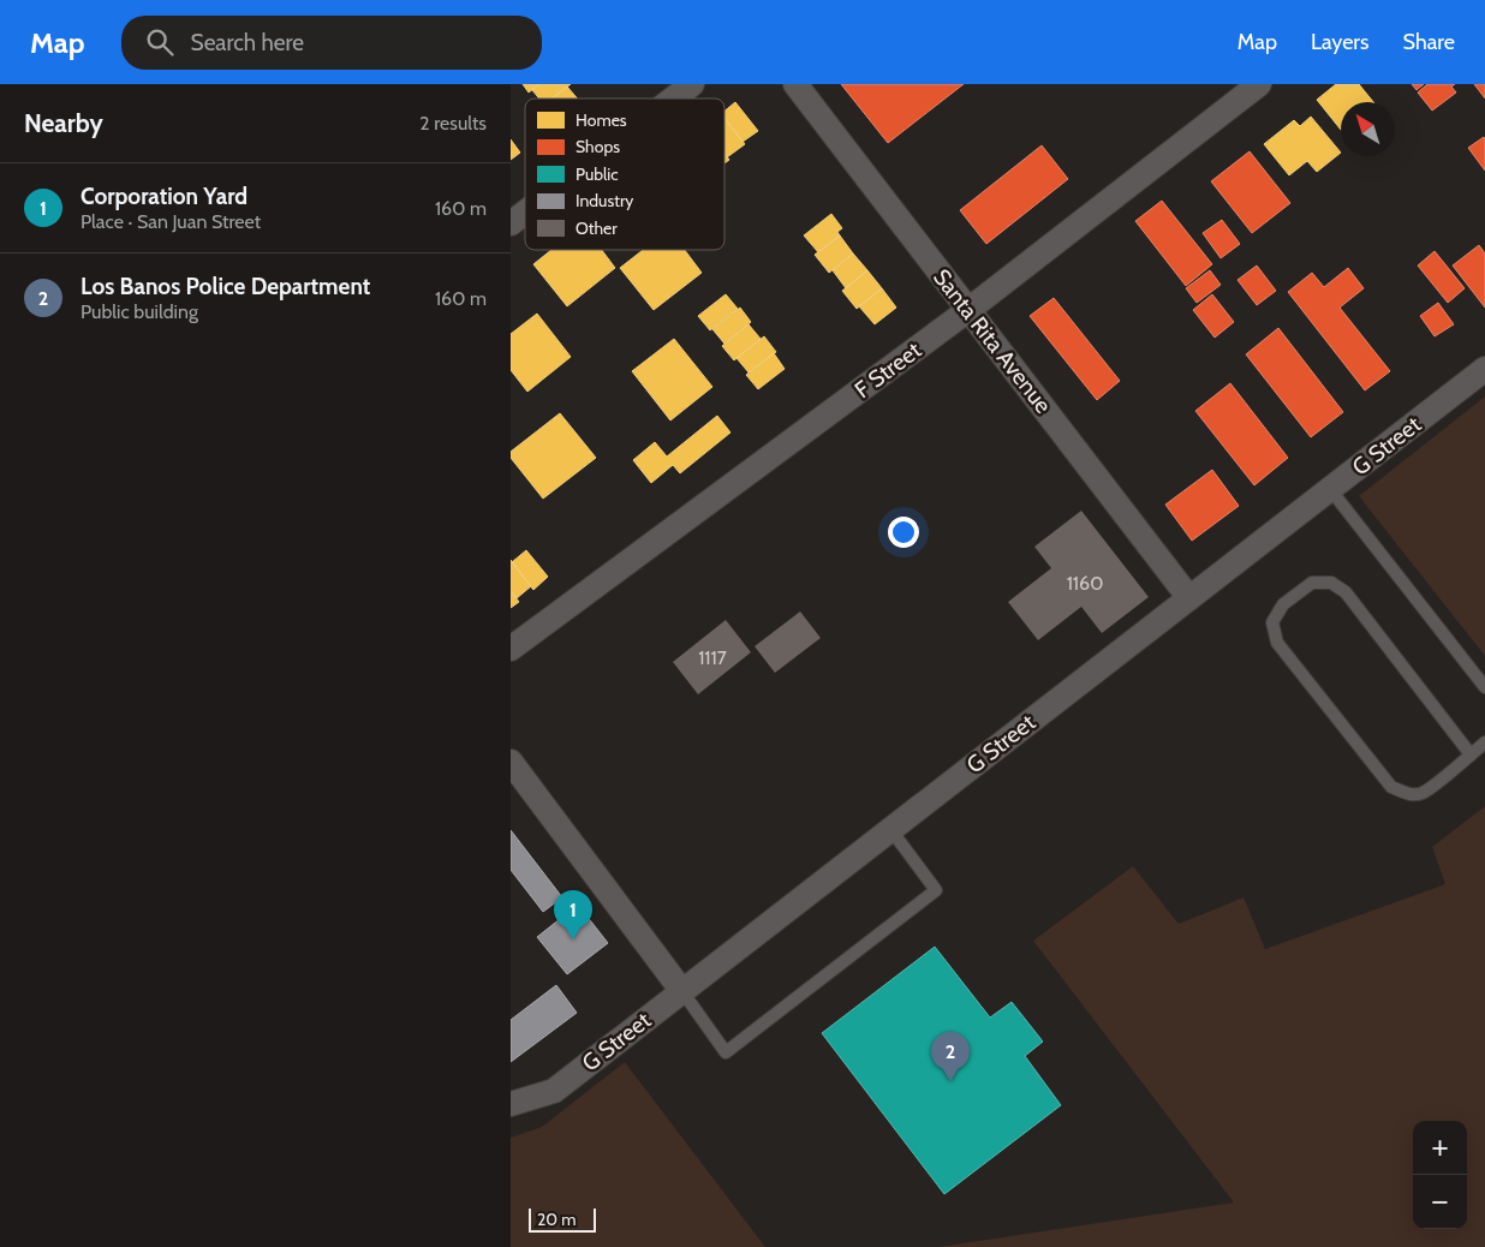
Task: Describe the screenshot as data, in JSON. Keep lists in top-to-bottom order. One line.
{"streets":{"street":["Santa Rita Avenue","F Street","G Street"]},"crossings":[["Santa Rita Avenue","F Street"],["Santa Rita Avenue","G Street"]],"house_numbers":["1160","1117"],"legend":["Homes","Shops","Public","Industry","Other"],"scale_bar":"20 m","north":"top left","page":{"header":"Map","search":"Search here","nav":["Map","Layers","Share"],"heading":["Nearby","2 results"],"list":[{"mark":"1","name":"Corporation Yard","note":"Place · San Juan Street","value":"160 m"},{"mark":"2","name":"Los Banos Police Department","note":"Public building","value":"160 m"}],"pins":["1","2"],"map_buttons":["+","−"],"scale":"20 m"}}
